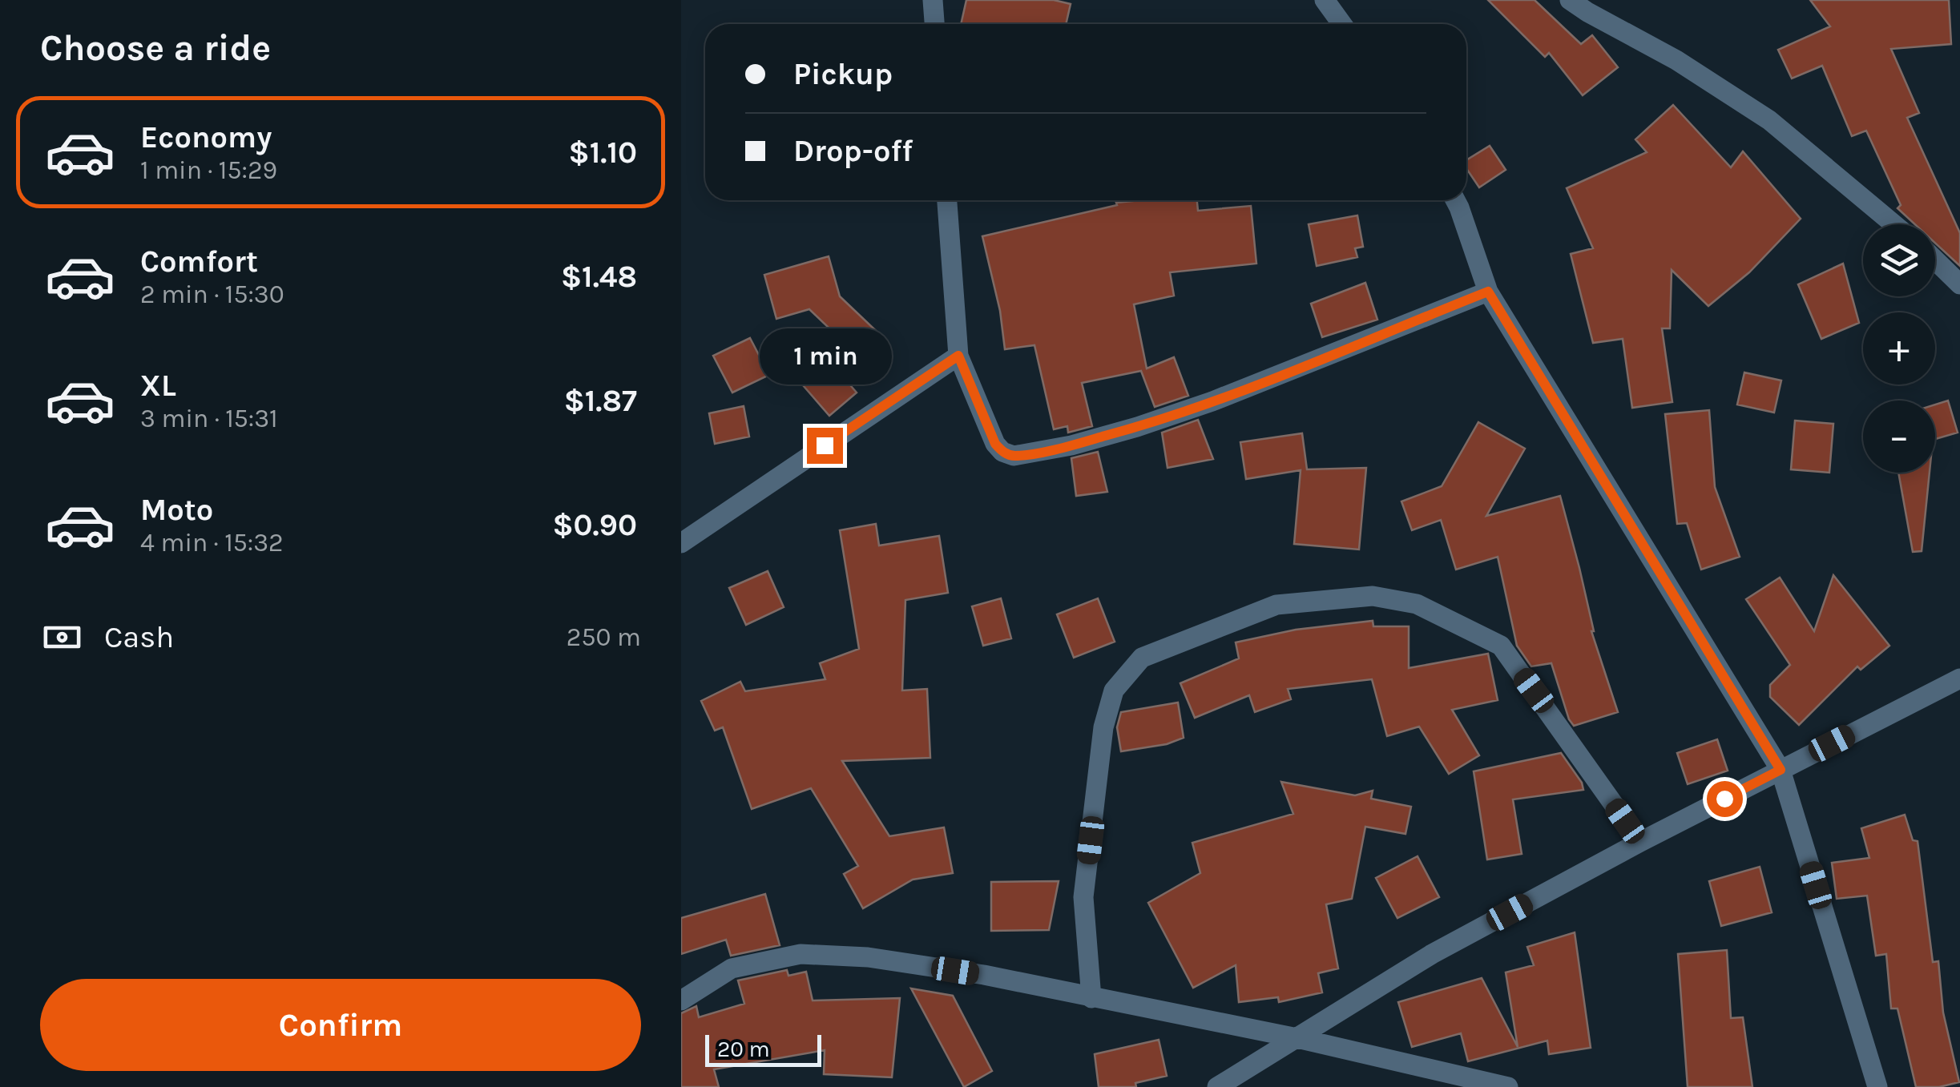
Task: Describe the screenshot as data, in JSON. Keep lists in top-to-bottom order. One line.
{"scale_bar":"20 m","page":{"heading":"Choose a ride","banner":["Pickup","Drop-off"],"list":[{"name":"Economy","note":"1 min · 15:29","value":"$1.10"},{"name":"Comfort","note":"2 min · 15:30","value":"$1.48"},{"name":"XL","note":"3 min · 15:31","value":"$1.87"},{"name":"Moto","note":"4 min · 15:32","value":"$0.90"}],"map_buttons":["+","−"],"bubble":"1 min","pay":["Cash","250 m"],"buttons":"Confirm","scale":"20 m"}}
